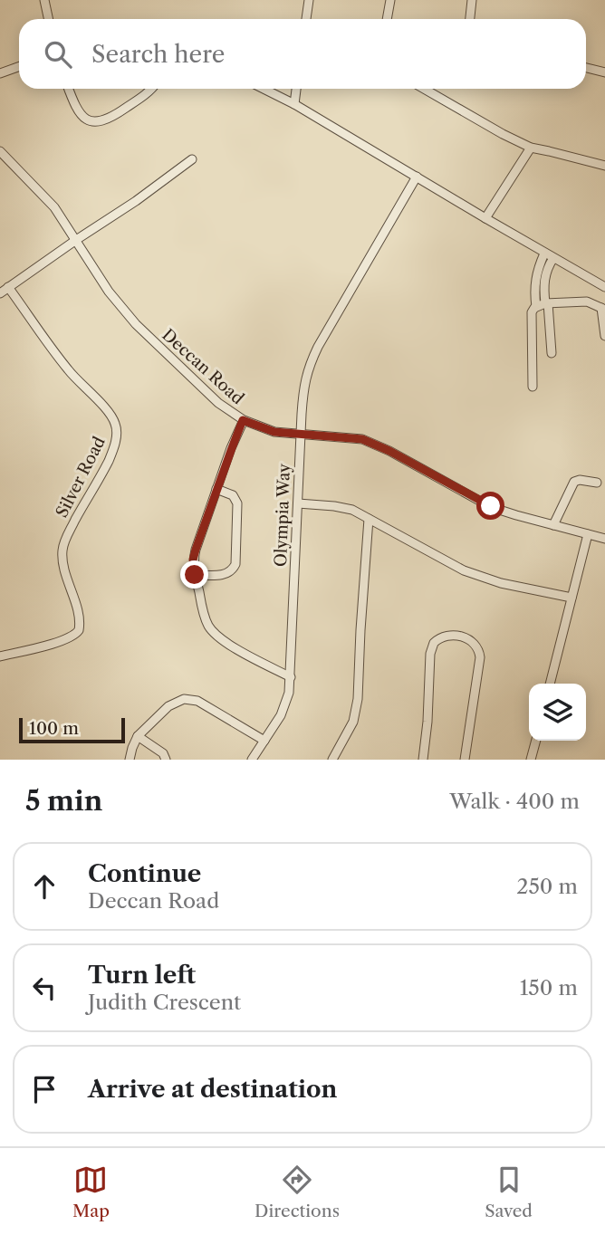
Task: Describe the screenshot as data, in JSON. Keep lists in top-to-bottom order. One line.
{"streets":{"street":["Deccan Road","Silver Road","Olympia Way"]},"crossings":[["Deccan Road","Olympia Way"]],"scale_bar":"100 m","page":{"search":"Search here","scale":"100 m","heading":["5 min","Walk · 400 m"],"list":[["Continue","Deccan Road","250 m"],["Turn left","Judith Crescent","150 m"],"Arrive at destination"],"nav":["Map","Directions","Saved"]}}
